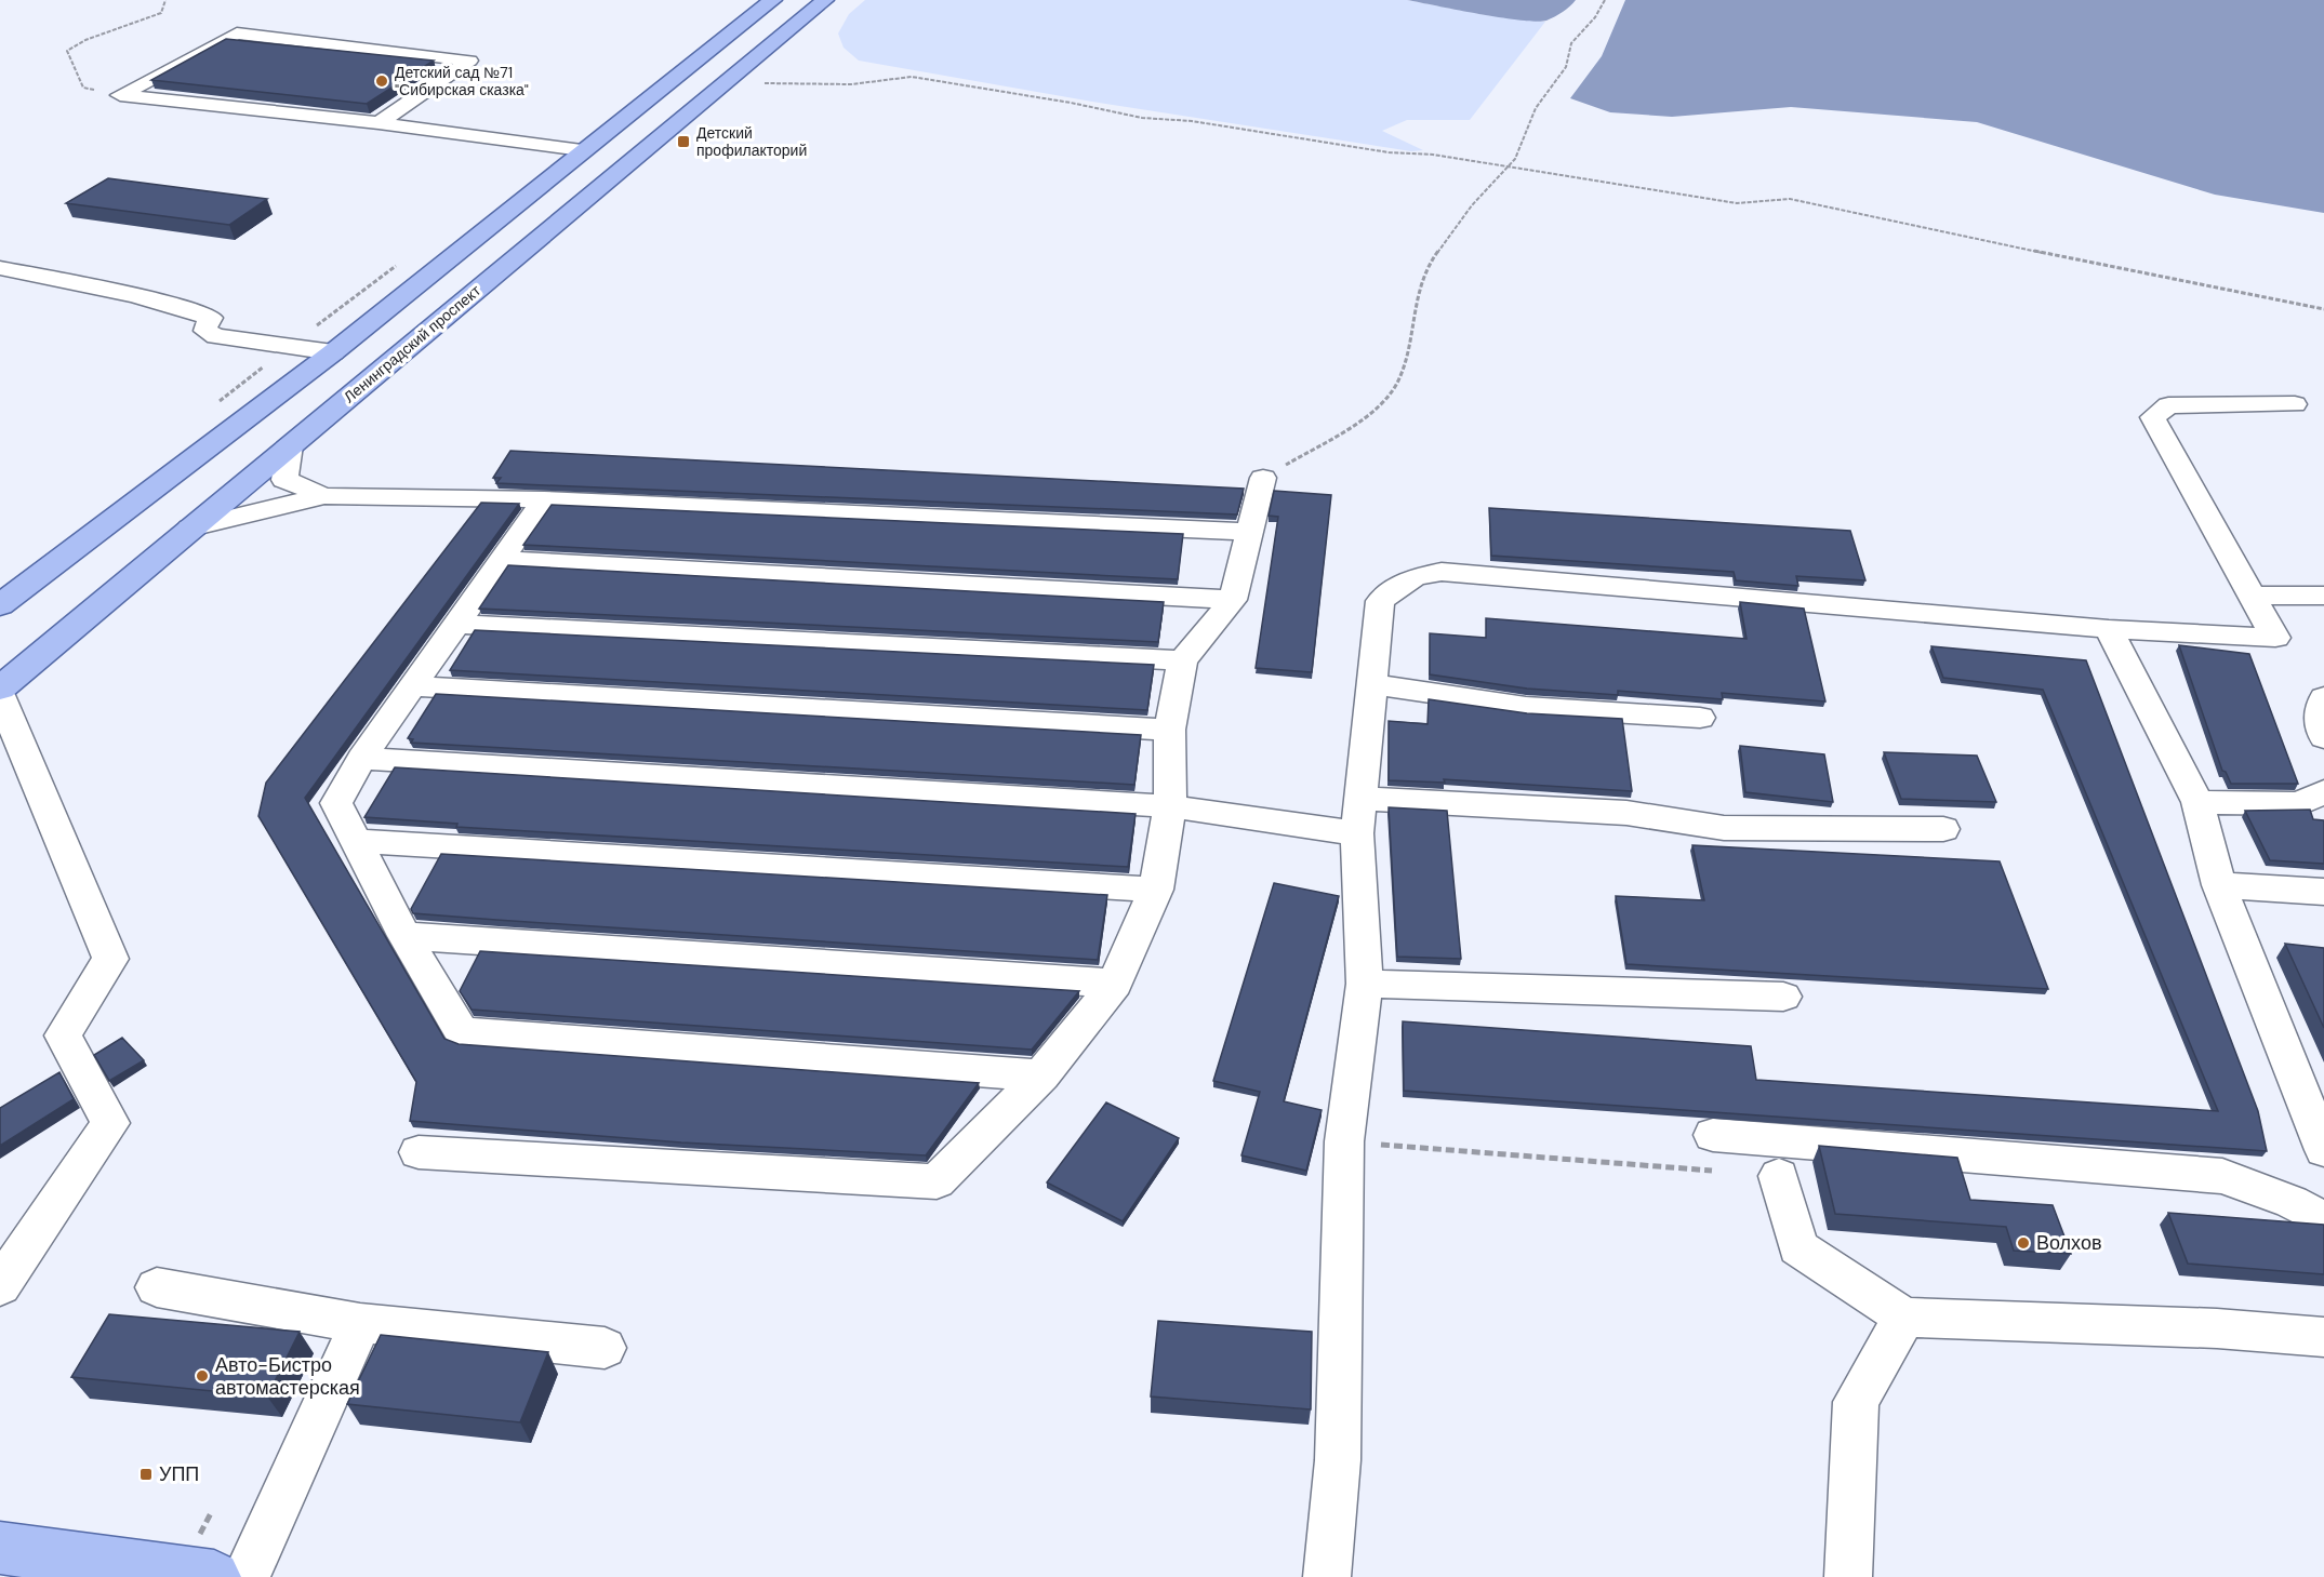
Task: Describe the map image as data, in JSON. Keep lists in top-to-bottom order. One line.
{"streets":{"main road":["Ленинградский проспект"]},"places":{"other":["Детский сад №71 \"Сибирская сказка\"","Волхов","Авто-Бистро автомастерская"],"transit":["Детский профилакторий","УПП"]}}
